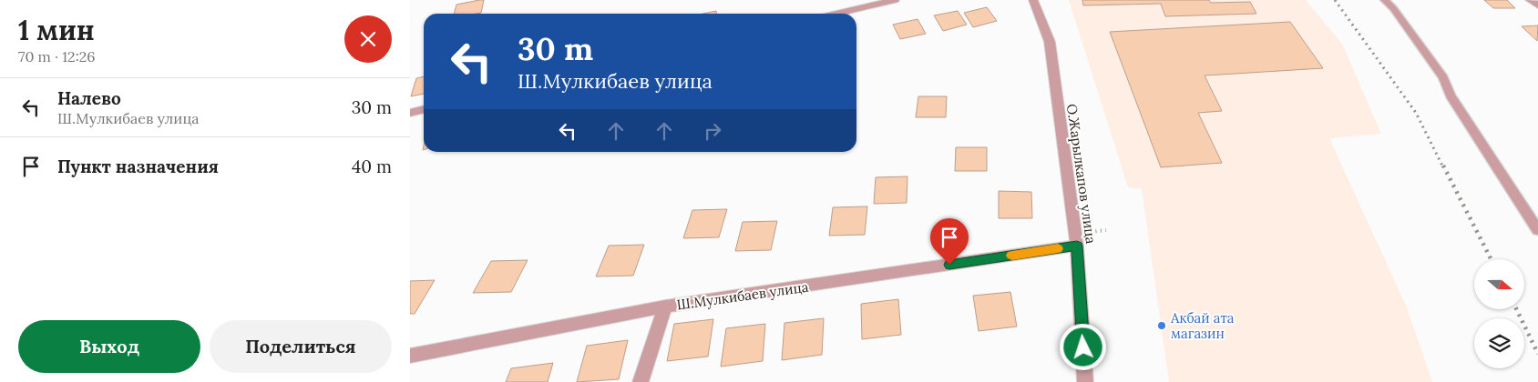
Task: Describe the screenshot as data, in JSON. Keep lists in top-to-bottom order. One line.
{"streets":{"street":["О.Жарылкапов улица","Ш.Мулкибаев улица"]},"crossings":[["О.Жарылкапов улица","Ш.Мулкибаев улица"]],"places":["Акбай ата магазин"],"north":"right","page":{"heading":["1 мин","70 m · 12:26"],"turn":["30 m","Ш.Мулкибаев улица"],"list":[{"name":"Налево","note":"Ш.Мулкибаев улица","value":"30 m"},{"name":"Пункт назначения","value":"40 m"}],"buttons":["Выход","Поделиться"]}}
